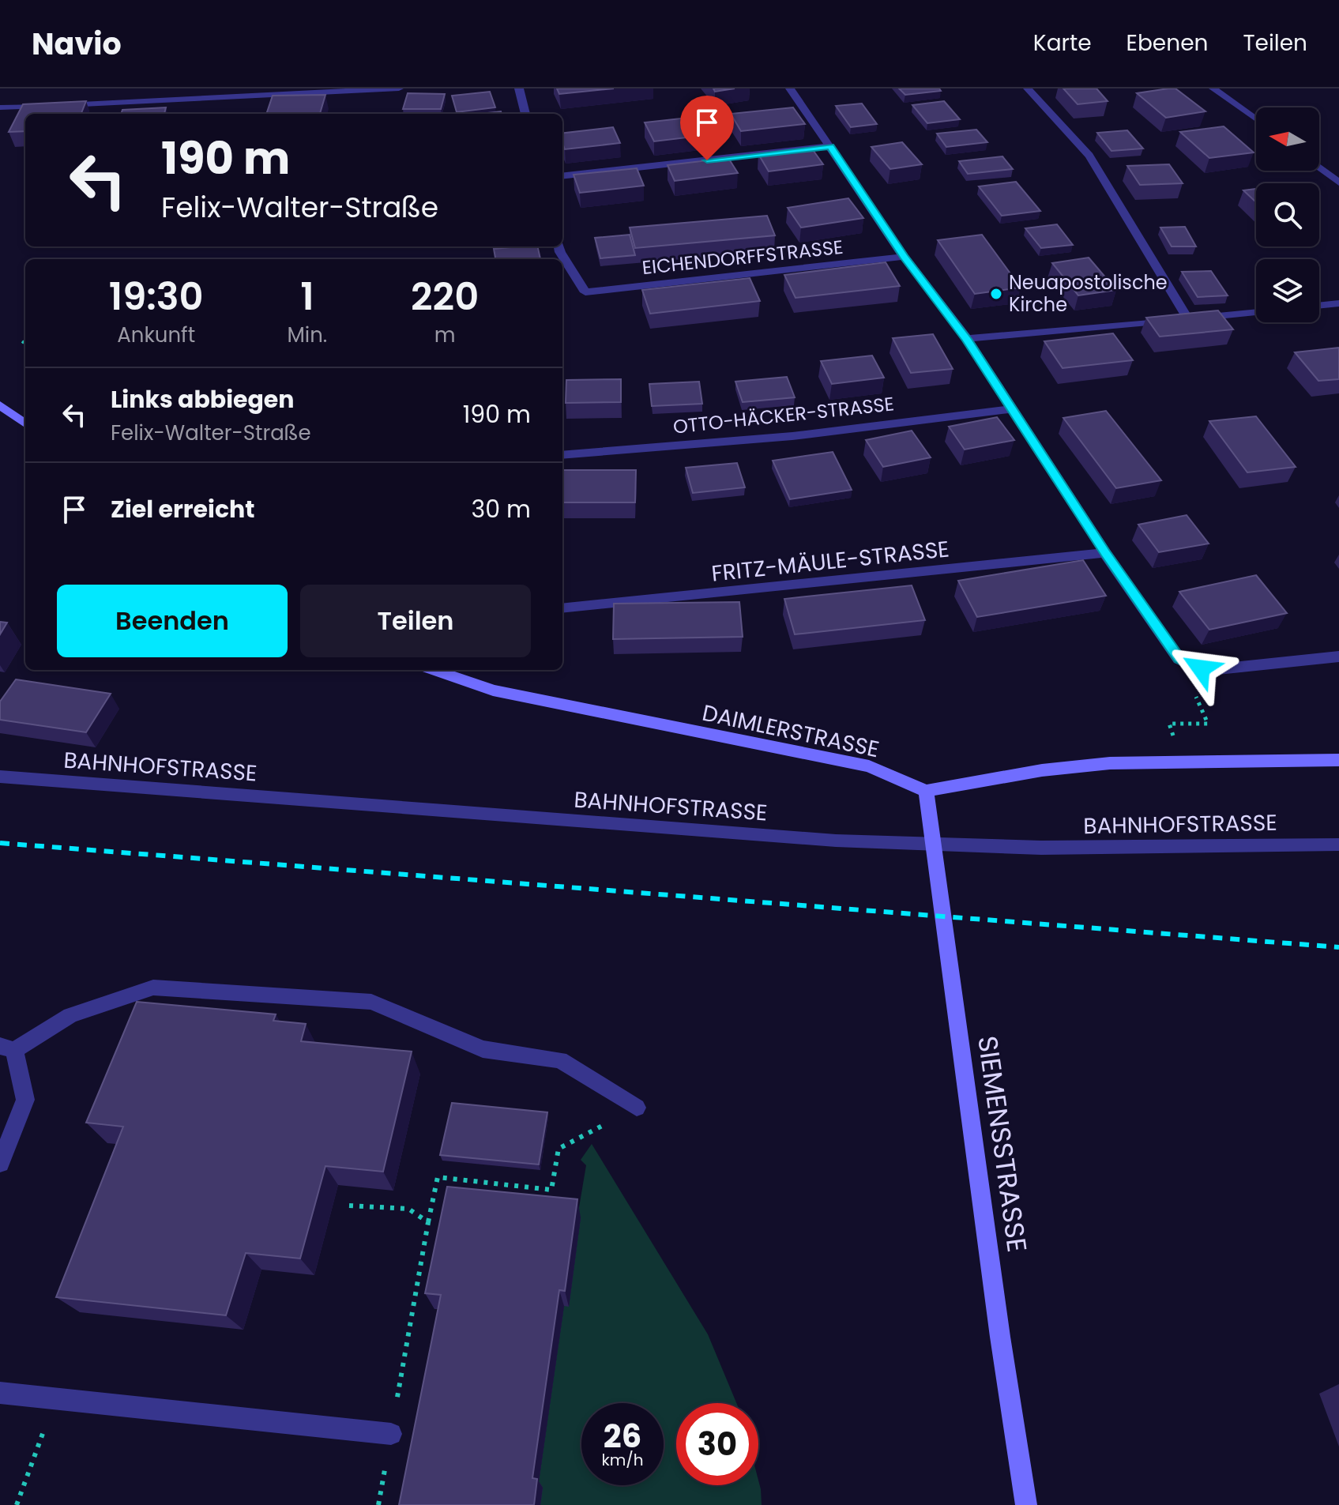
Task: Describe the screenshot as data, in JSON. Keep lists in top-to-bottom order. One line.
{"streets":{"main road":["DAIMLERSTRASSE","SIEMENSSTRASSE"],"street":["EICHENDORFFSTRASSE","OTTO-HÄCKER-STRASSE","FRITZ-MÄULE-STRASSE","BAHNHOFSTRASSE"]},"crossings":[["DAIMLERSTRASSE","SIEMENSSTRASSE"]],"places":["Neuapostolische Kirche"],"north":"left","page":{"header":"Navio","nav":["Karte","Ebenen","Teilen"],"turn":["190 m","Felix-Walter-Straße"],"eta":["19:30","Ankunft","1","Min.","220","m"],"list":[{"name":"Links abbiegen","note":"Felix-Walter-Straße","value":"190 m"},{"name":"Ziel erreicht","value":"30 m"}],"buttons":["Beenden","Teilen"],"speed":"26 km/h","limit":"30"}}
